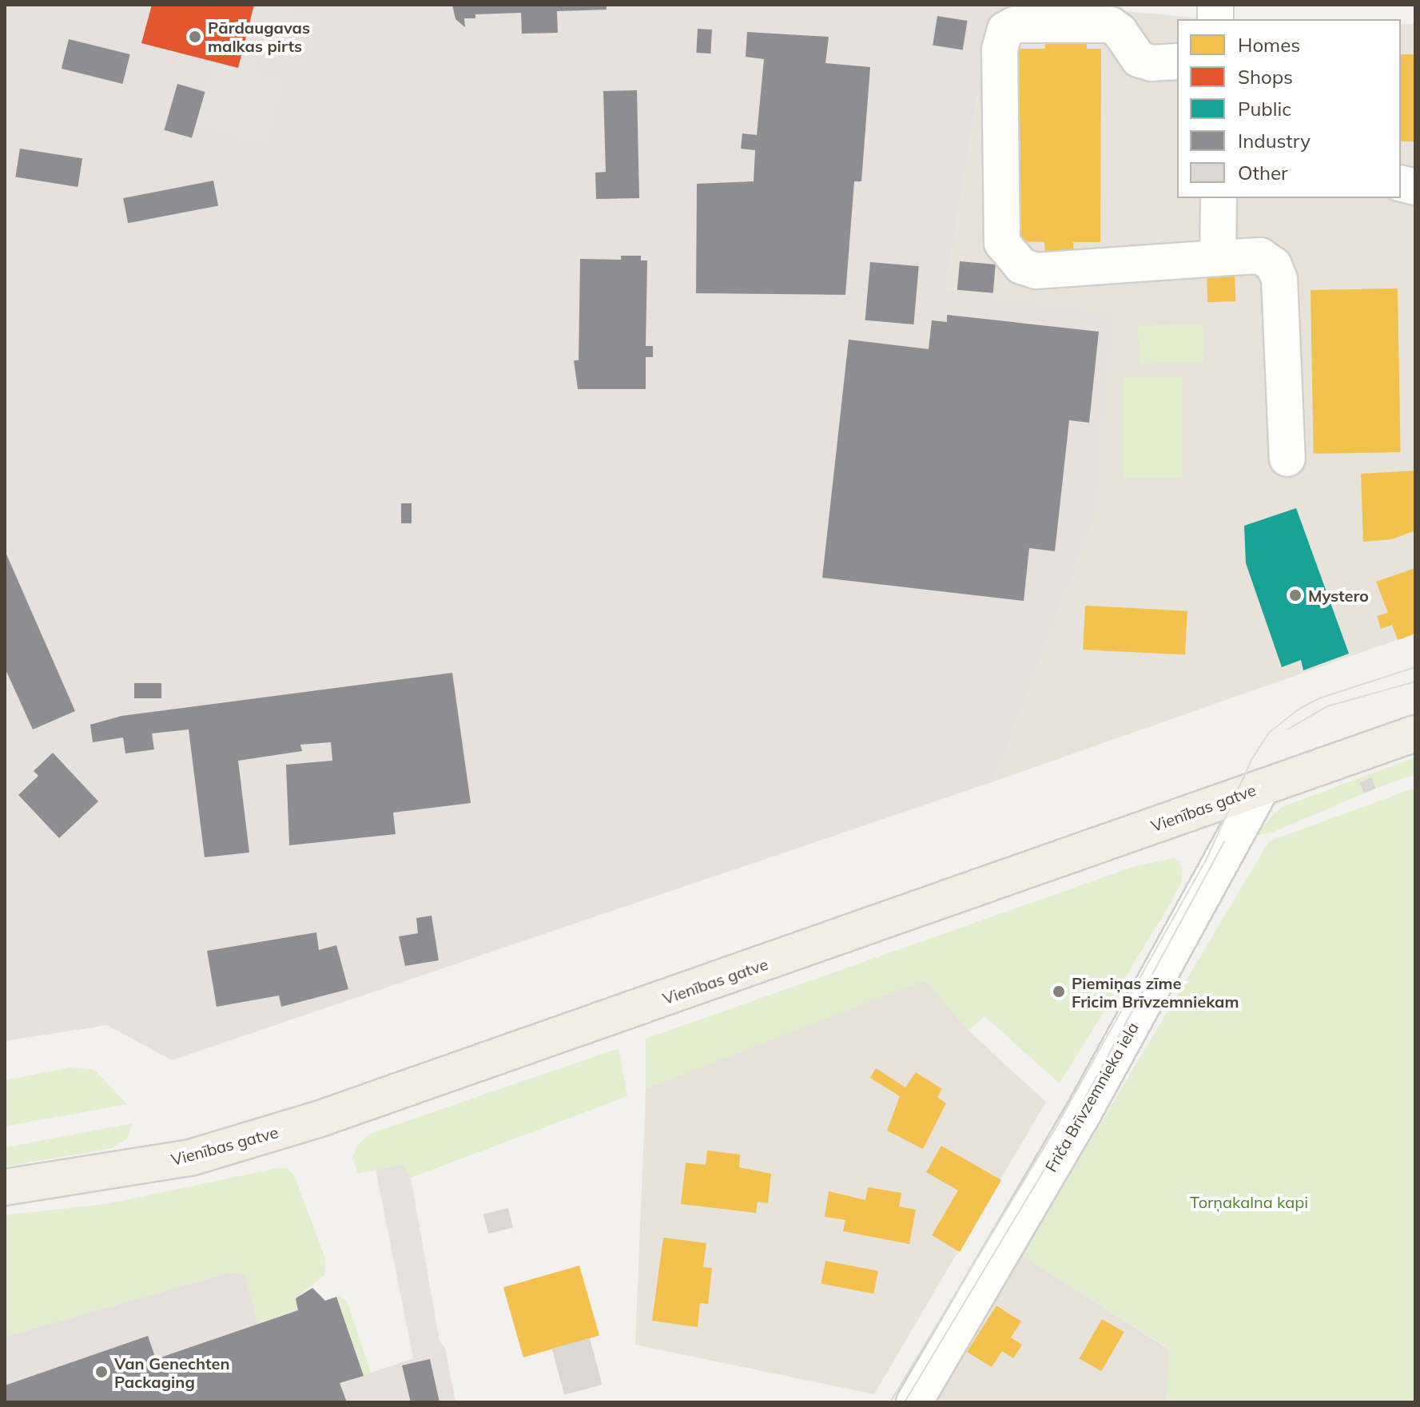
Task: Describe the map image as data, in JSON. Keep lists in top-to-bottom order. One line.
{"streets":{"main road":["Vienības gatve"],"street":["Friča Brīvzemnieka iela"]},"crossings":[["Vienības gatve","Friča Brīvzemnieka iela"]],"parks":["Torņakalna kapi"],"places":["Pārdaugavas malkas pirts","Mystero","Piemiņas zīme Fricim Brīvzemniekam","Van Genechten Packaging"],"legend":["Homes","Shops","Public","Industry","Other"]}
